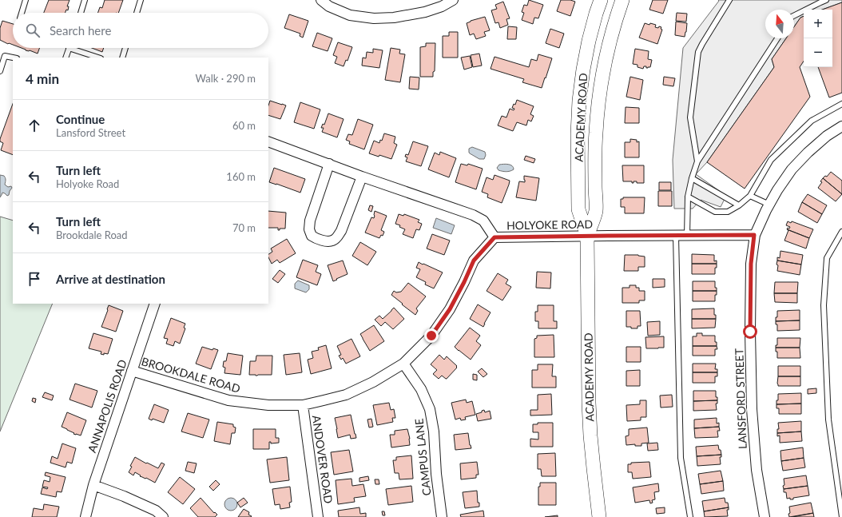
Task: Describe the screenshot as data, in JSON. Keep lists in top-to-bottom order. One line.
{"streets":{"main road":["ACADEMY ROAD"],"street":["HOLYOKE ROAD","BROOKDALE ROAD","LANSFORD STREET","ANNAPOLIS ROAD","CAMPUS LANE","ANDOVER ROAD"]},"crossings":[["ACADEMY ROAD","HOLYOKE ROAD"],["HOLYOKE ROAD","BROOKDALE ROAD"],["HOLYOKE ROAD","LANSFORD STREET"],["BROOKDALE ROAD","ANNAPOLIS ROAD"],["BROOKDALE ROAD","CAMPUS LANE"],["BROOKDALE ROAD","ANDOVER ROAD"]],"north":"top","page":{"map_buttons":["+","−"],"search":"Search here","heading":["4 min","Walk · 290 m"],"list":[["Continue","Lansford Street","60 m"],["Turn left","Holyoke Road","160 m"],["Turn left","Brookdale Road","70 m"],"Arrive at destination"]}}
